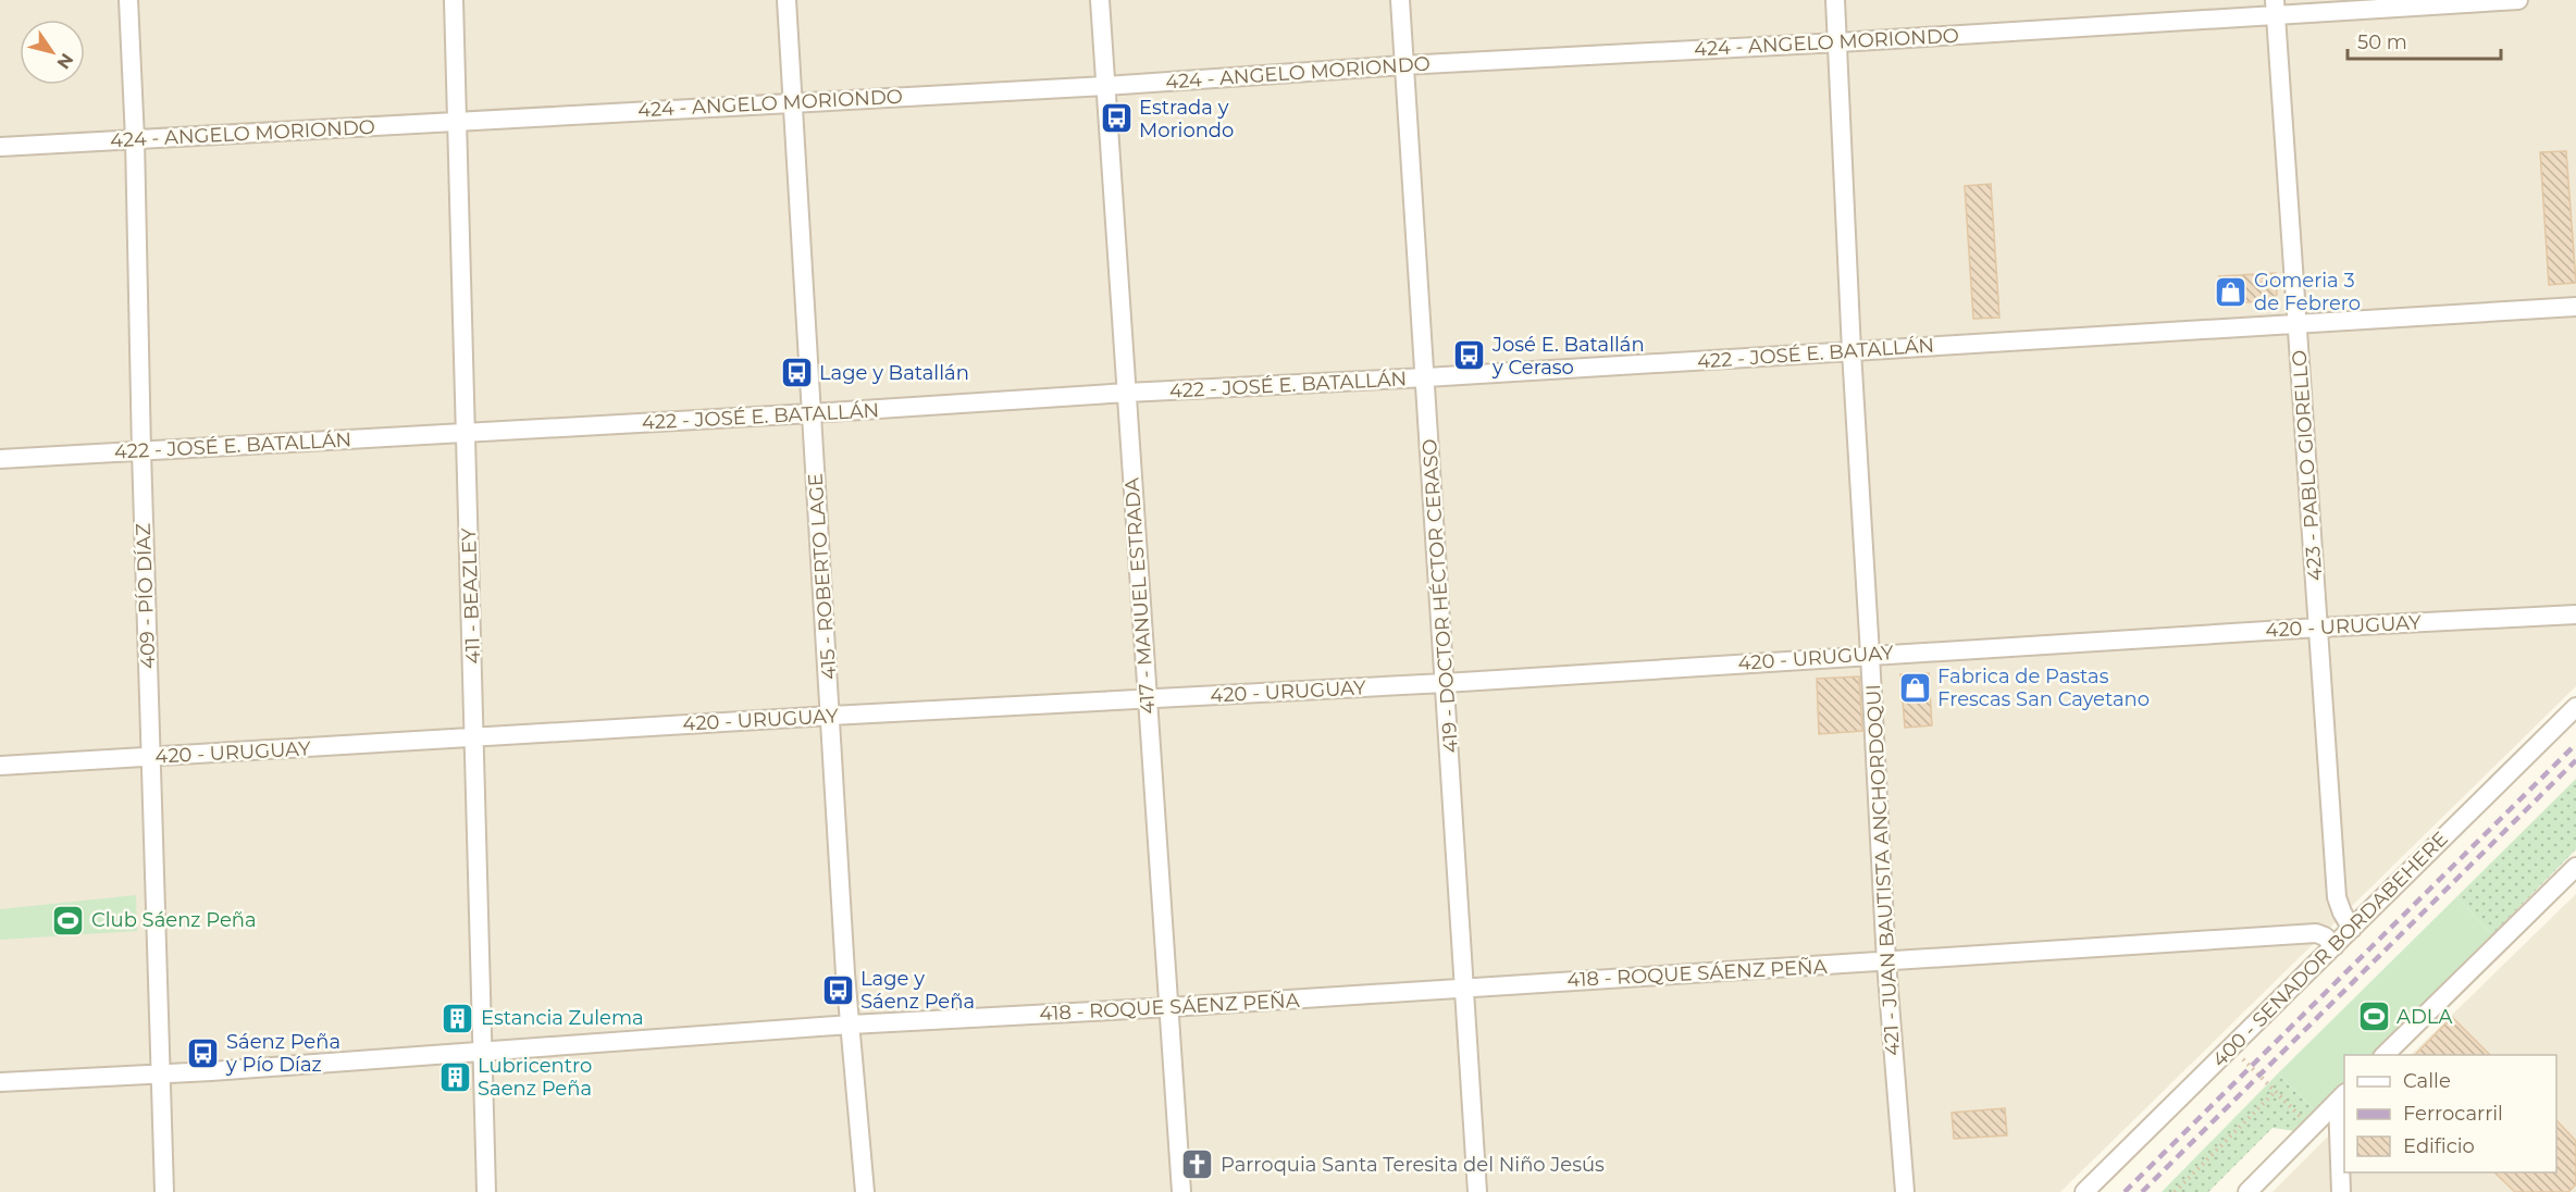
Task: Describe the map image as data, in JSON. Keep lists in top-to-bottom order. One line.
{"streets":{"street":["424 - ANGELO MORIONDO","422 - JOSÉ E. BATALLÁN","423 - PABLO GIORELLO","415 - ROBERTO LAGE","409 - PÍO DÍAZ","411 - BEAZLEY","417 - MANUEL ESTRADA","419 - DOCTOR HÉCTOR CERASO","420 - URUGUAY","421 - JUAN BAUTISTA ANCHORDOQUI","400 - SENADOR BORDABEHERE","418 - ROQUE SÁENZ PEÑA"]},"crossings":[["424 - ANGELO MORIONDO","423 - PABLO GIORELLO"],["424 - ANGELO MORIONDO","415 - ROBERTO LAGE"],["424 - ANGELO MORIONDO","409 - PÍO DÍAZ"],["424 - ANGELO MORIONDO","411 - BEAZLEY"],["424 - ANGELO MORIONDO","417 - MANUEL ESTRADA"],["424 - ANGELO MORIONDO","419 - DOCTOR HÉCTOR CERASO"],["424 - ANGELO MORIONDO","421 - JUAN BAUTISTA ANCHORDOQUI"],["422 - JOSÉ E. BATALLÁN","423 - PABLO GIORELLO"],["422 - JOSÉ E. BATALLÁN","415 - ROBERTO LAGE"],["422 - JOSÉ E. BATALLÁN","409 - PÍO DÍAZ"],["422 - JOSÉ E. BATALLÁN","411 - BEAZLEY"],["422 - JOSÉ E. BATALLÁN","417 - MANUEL ESTRADA"],["422 - JOSÉ E. BATALLÁN","419 - DOCTOR HÉCTOR CERASO"],["422 - JOSÉ E. BATALLÁN","421 - JUAN BAUTISTA ANCHORDOQUI"],["423 - PABLO GIORELLO","420 - URUGUAY"],["423 - PABLO GIORELLO","400 - SENADOR BORDABEHERE"],["415 - ROBERTO LAGE","420 - URUGUAY"],["415 - ROBERTO LAGE","418 - ROQUE SÁENZ PEÑA"],["409 - PÍO DÍAZ","420 - URUGUAY"],["409 - PÍO DÍAZ","418 - ROQUE SÁENZ PEÑA"],["411 - BEAZLEY","420 - URUGUAY"],["411 - BEAZLEY","418 - ROQUE SÁENZ PEÑA"],["417 - MANUEL ESTRADA","420 - URUGUAY"],["417 - MANUEL ESTRADA","418 - ROQUE SÁENZ PEÑA"],["419 - DOCTOR HÉCTOR CERASO","420 - URUGUAY"],["419 - DOCTOR HÉCTOR CERASO","418 - ROQUE SÁENZ PEÑA"],["420 - URUGUAY","421 - JUAN BAUTISTA ANCHORDOQUI"],["421 - JUAN BAUTISTA ANCHORDOQUI","418 - ROQUE SÁENZ PEÑA"],["400 - SENADOR BORDABEHERE","418 - ROQUE SÁENZ PEÑA"]],"places":{"bus stop":["Estrada y Moriondo","José E. Batallán y Ceraso","Lage y Batallán","Lage y Sáenz Peña","Sáenz Peña y Pío Díaz"],"shop":["Gomeria 3 de Febrero","Fabrica de Pastas Frescas San Cayetano"],"sports":["Club Sáenz Peña","ADLA"],"building":["Estancia Zulema","Lubricentro Saenz Peña"],"church":["Parroquia Santa Teresita del Niño Jesús"]},"legend":["Calle","Ferrocarril","Edificio"],"scale_bar":"50 m","north":"bottom right"}
